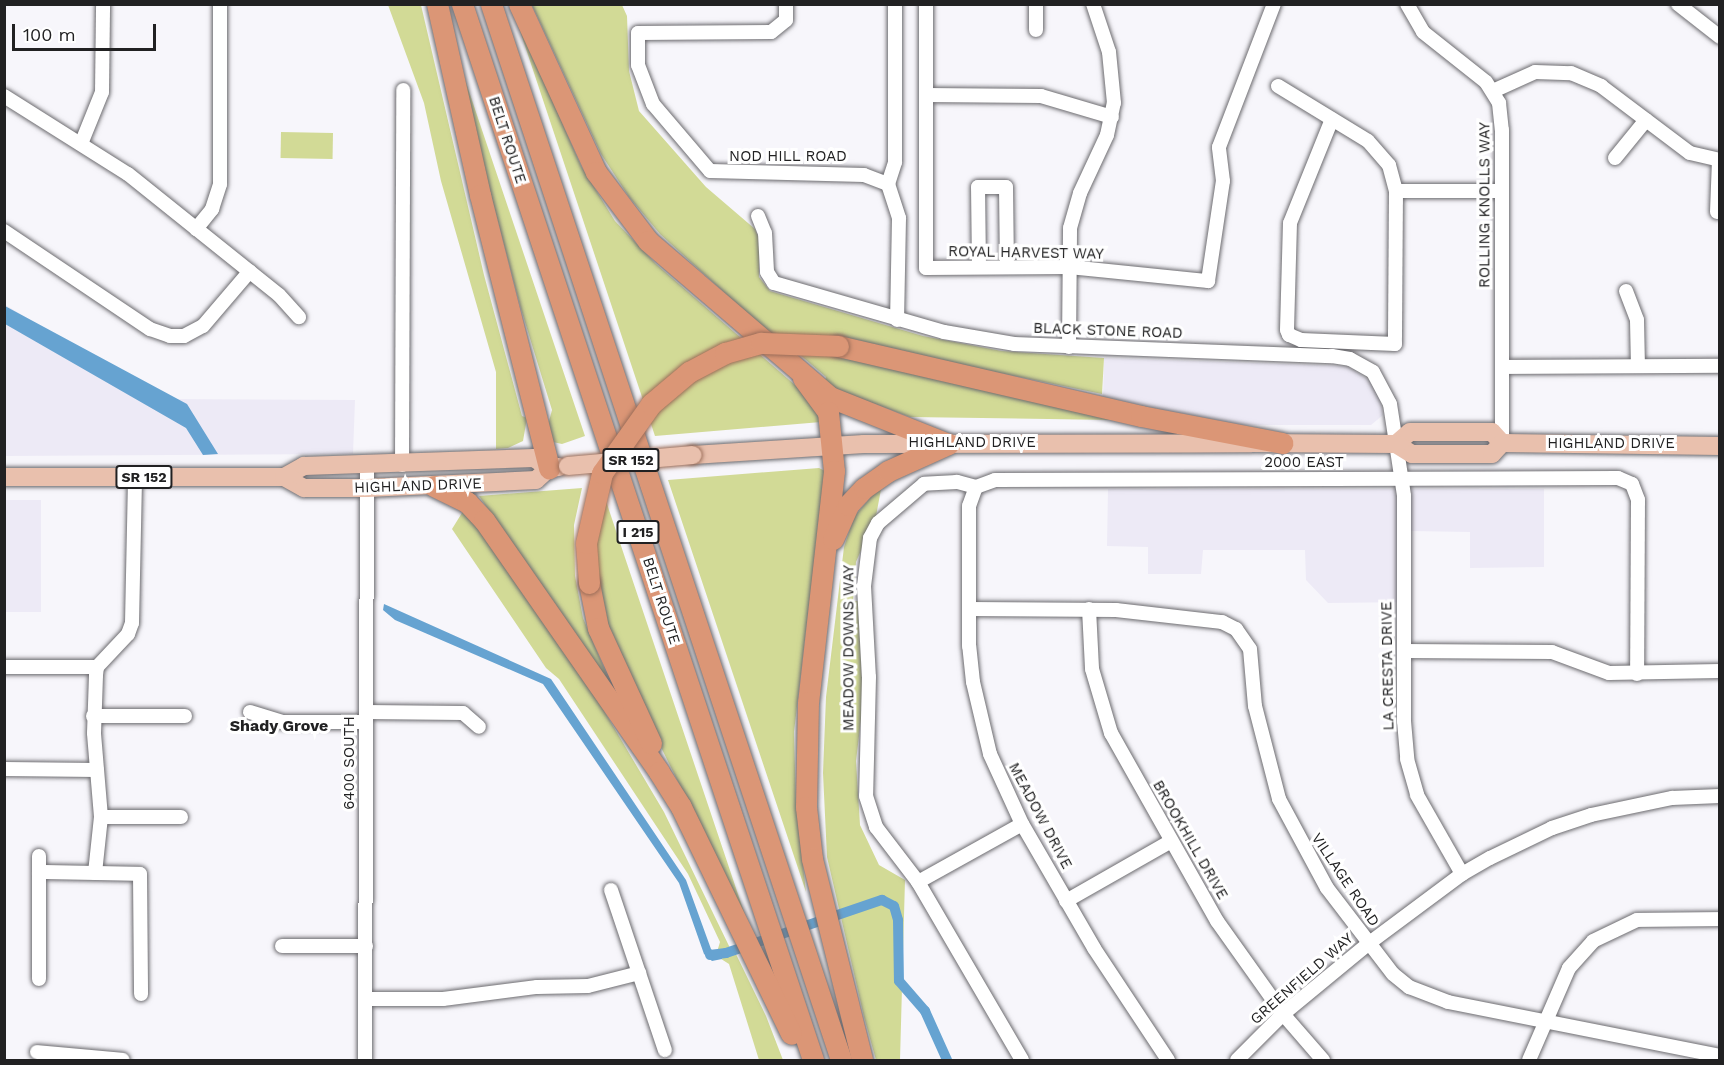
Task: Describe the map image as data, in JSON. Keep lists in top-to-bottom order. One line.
{"streets":{"highway":["BELT ROUTE","I 215"],"main road":["HIGHLAND DRIVE","SR 152"],"street":["NOD HILL ROAD","ROLLING KNOLLS WAY","ROYAL HARVEST WAY","BLACK STONE ROAD","2000 EAST","MEADOW DOWNS WAY","LA CRESTA DRIVE","6400 SOUTH","MEADOW DRIVE","BROOKHILL DRIVE","VILLAGE ROAD","GREENFIELD WAY"]},"crossings":[["ROLLING KNOLLS WAY","HIGHLAND DRIVE"],["BLACK STONE ROAD","HIGHLAND DRIVE"],["BLACK STONE ROAD","LA CRESTA DRIVE"],["HIGHLAND DRIVE","LA CRESTA DRIVE"],["HIGHLAND DRIVE","6400 SOUTH"],["2000 EAST","MEADOW DOWNS WAY"],["2000 EAST","LA CRESTA DRIVE"],["2000 EAST","MEADOW DRIVE"],["MEADOW DOWNS WAY","MEADOW DRIVE"],["LA CRESTA DRIVE","GREENFIELD WAY"],["MEADOW DRIVE","VILLAGE ROAD"],["BROOKHILL DRIVE","VILLAGE ROAD"],["BROOKHILL DRIVE","GREENFIELD WAY"],["VILLAGE ROAD","GREENFIELD WAY"]],"districts":["Shady Grove"],"scale_bar":"100 m"}
